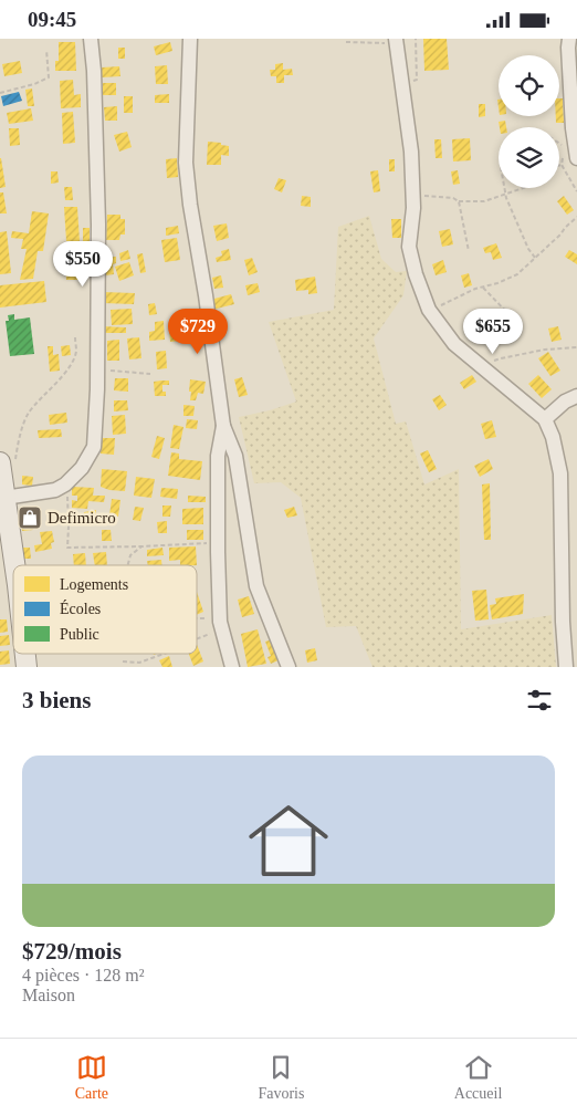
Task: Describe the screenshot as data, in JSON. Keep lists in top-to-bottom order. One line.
{"places":{"shop":["Defimicro"]},"legend":["Logements","Écoles","Public"],"page":{"status":"09:45","price":["$550","$729","$655"],"heading":"3 biens","list":[{"name":"$729/mois","note":"4 pièces · 128 m² · Maison"}],"tabs":["Carte","Favoris","Accueil"]}}
